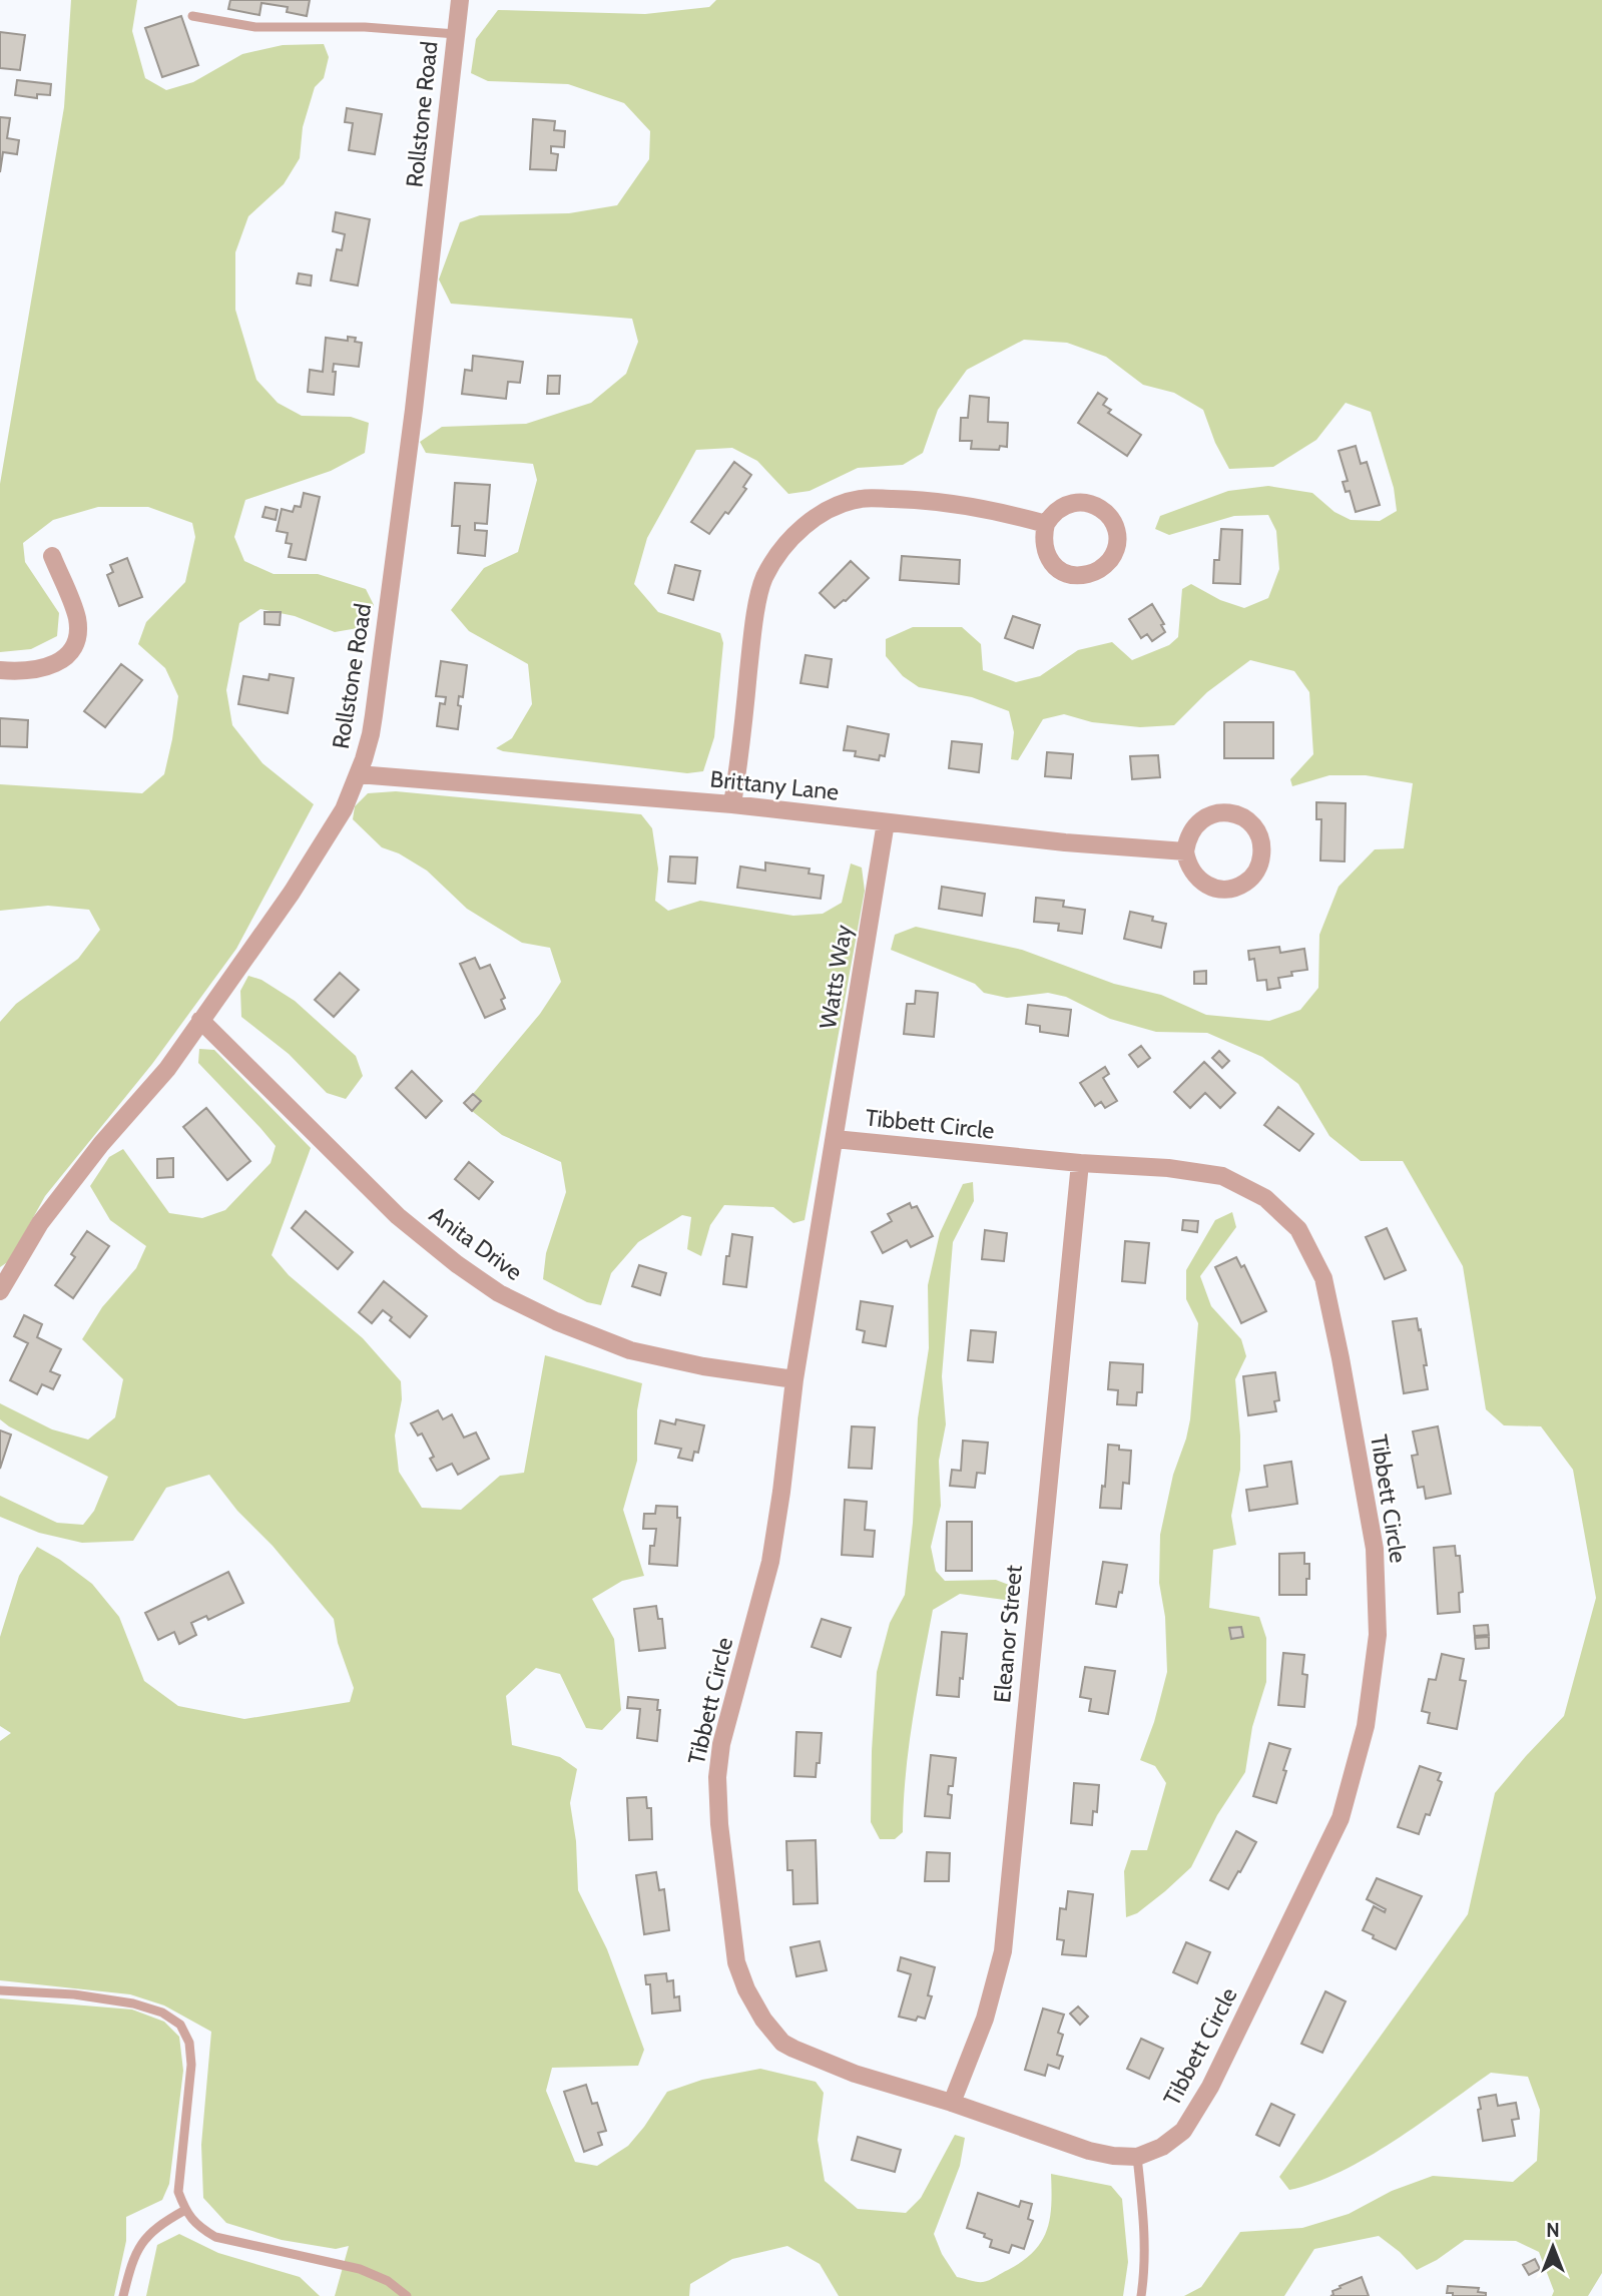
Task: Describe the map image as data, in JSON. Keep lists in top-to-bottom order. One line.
{"streets":{"street":["Rollstone Road","Brittany Lane","Watts Way","Tibbett Circle","Anita Drive","Eleanor Street"]},"crossings":[["Rollstone Road","Brittany Lane"],["Rollstone Road","Anita Drive"],["Brittany Lane","Watts Way"],["Watts Way","Tibbett Circle"],["Tibbett Circle","Anita Drive"],["Tibbett Circle","Eleanor Street"]],"north":"top"}
